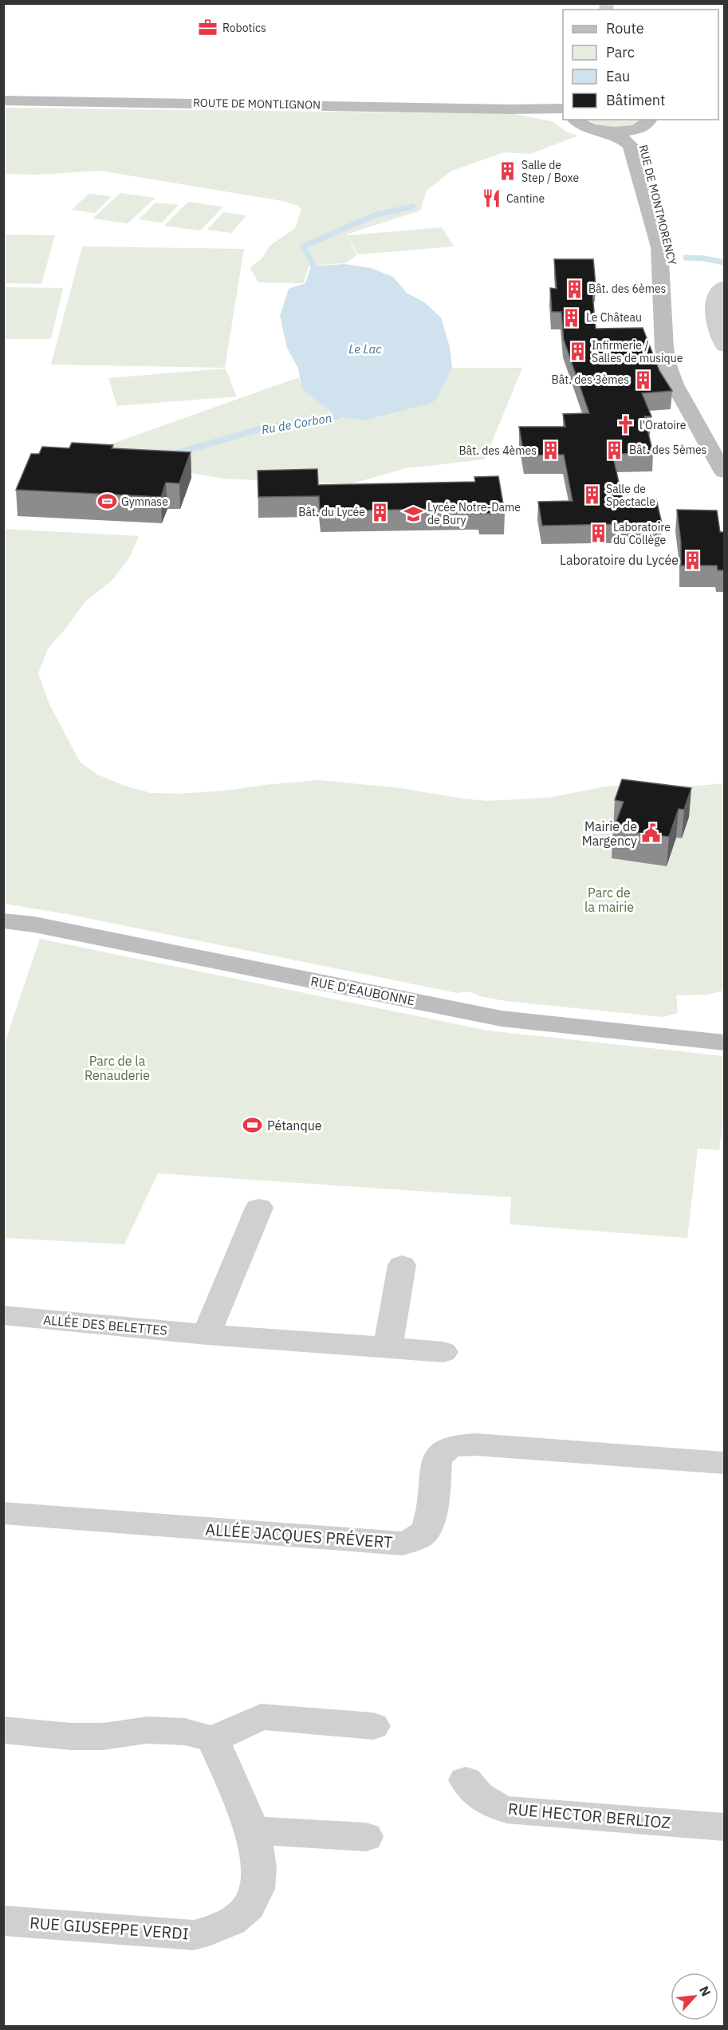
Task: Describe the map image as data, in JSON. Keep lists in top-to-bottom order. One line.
{"streets":{"main road":["ROUTE DE MONTLIGNON","RUE DE MONTMORENCY","RUE D'EAUBONNE"],"street":["ALLÉE DES BELETTES","ALLÉE JACQUES PRÉVERT","RUE HECTOR BERLIOZ","RUE GIUSEPPE VERDI"]},"water":["Le Lac","Ru de Corbon"],"parks":["Parc de la mairie","Parc de la Renauderie"],"places":{"office":["Robotics"],"building":["Salle de Step / Boxe","Bât. des 6èmes","Le Château","Infirmerie / Salles de musique","Bât. des 3èmes","Bât. des 5èmes","Bât. des 4èmes","Salle de Spectacle","Bât. du Lycée","Laboratoire du Collège","Laboratoire du Lycée"],"restaurant":["Cantine"],"church":["l'Oratoire"],"sports":["Gymnase","Pétanque"],"school or university":["Lycée Notre-Dame de Bury"],"public building":["Mairie de Margency"]},"legend":["Route","Parc","Eau","Bâtiment"],"north":"top right"}
